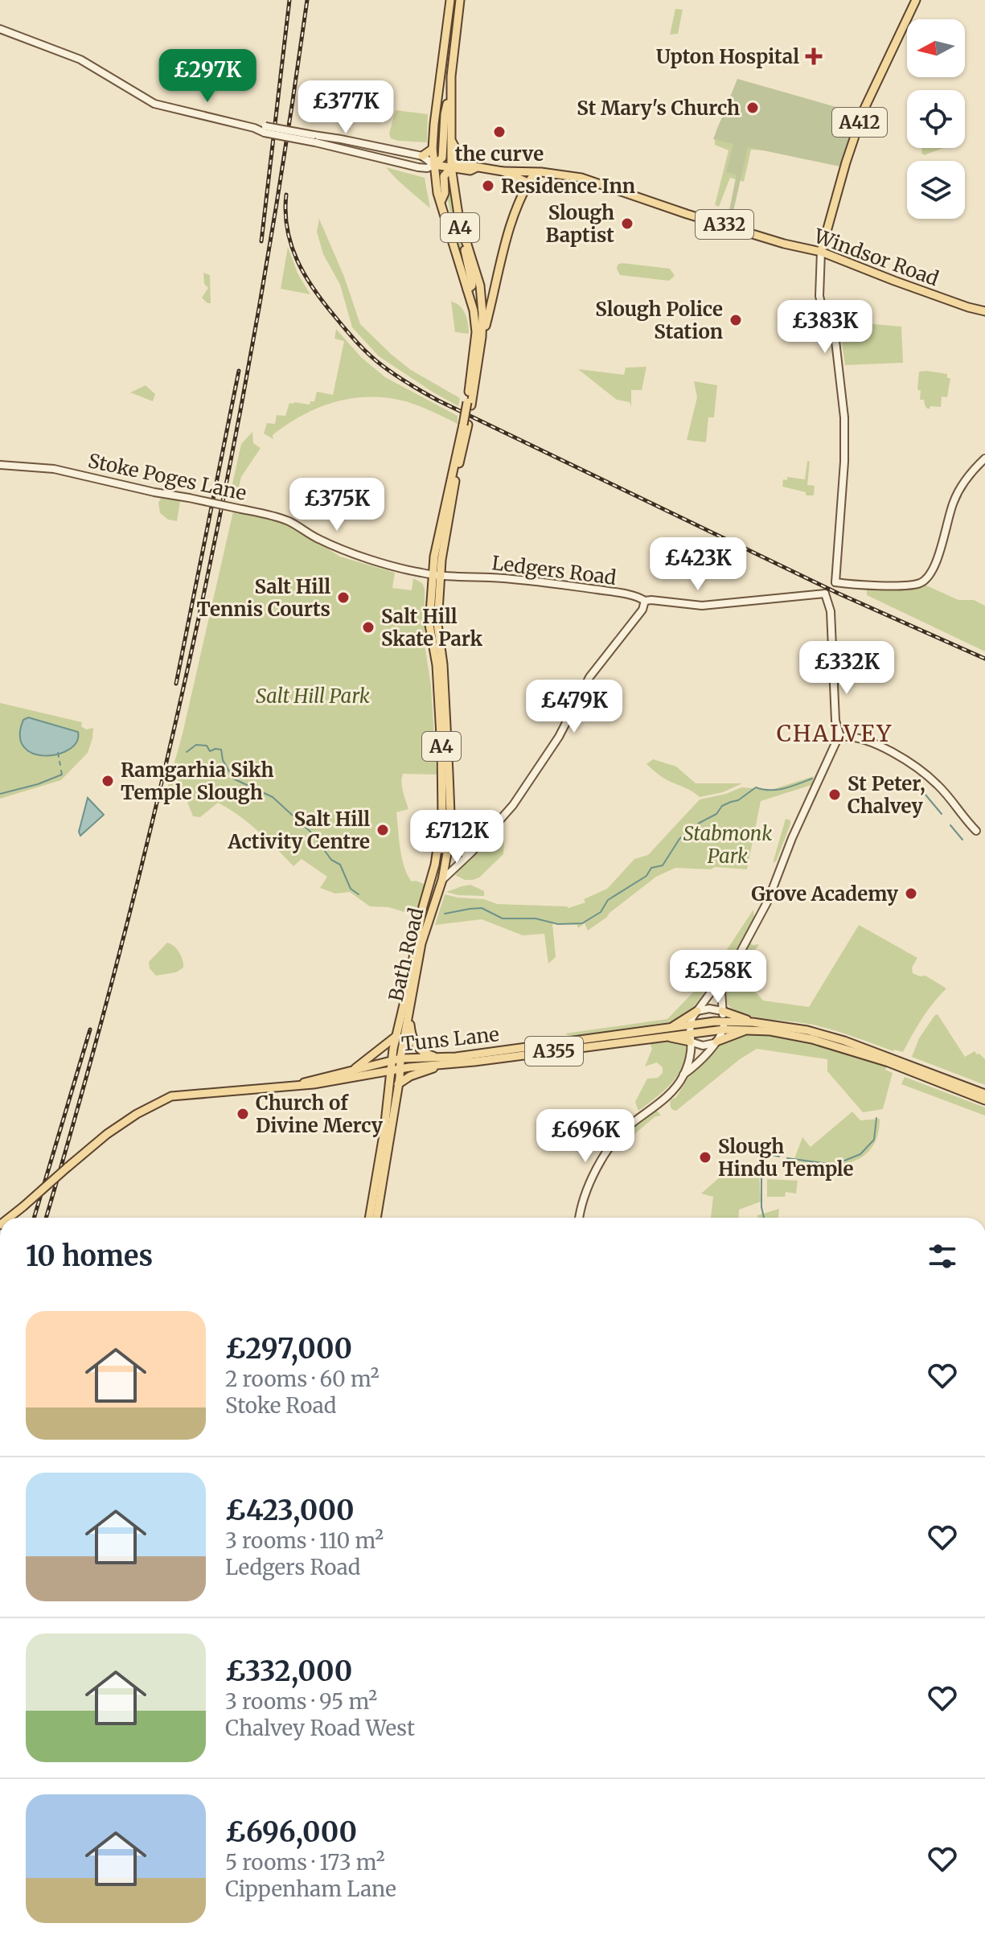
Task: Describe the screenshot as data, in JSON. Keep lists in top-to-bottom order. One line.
{"streets":{"main road":["A412","A332","A4","Windsor Road","Bath Road","Tuns Lane","A355"],"street":["Stoke Poges Lane","Ledgers Road"]},"crossings":[["A412","Windsor Road"],["A4","Bath Road"],["Stoke Poges Lane","Ledgers Road"],["Stoke Poges Lane","Bath Road"],["Ledgers Road","Bath Road"],["Bath Road","Tuns Lane"],["Bath Road","A355"],["Tuns Lane","A355"]],"districts":["CHALVEY"],"parks":["Salt Hill Park","Stabmonk Park"],"places":{"health":["Upton Hospital"],"other":["St Mary's Church","the curve","Residence Inn","Slough Baptist","Slough Police Station","Salt Hill Tennis Courts","Salt Hill Skate Park","Ramgarhia Sikh Temple Slough","St Peter, Chalvey","Salt Hill Activity Centre","Grove Academy","Church of Divine Mercy","Slough Hindu Temple"]},"north":"left","page":{"price":["£297K","£377K","£383K","£375K","£423K","£332K","£479K","£712K","£258K","£696K"],"heading":"10 homes","list":[{"name":"£297,000","note":"2 rooms · 60 m² · Stoke Road"},{"name":"£423,000","note":"3 rooms · 110 m² · Ledgers Road"},{"name":"£332,000","note":"3 rooms · 95 m² · Chalvey Road West"},{"name":"£696,000","note":"5 rooms · 173 m² · Cippenham Lane"}]}}
